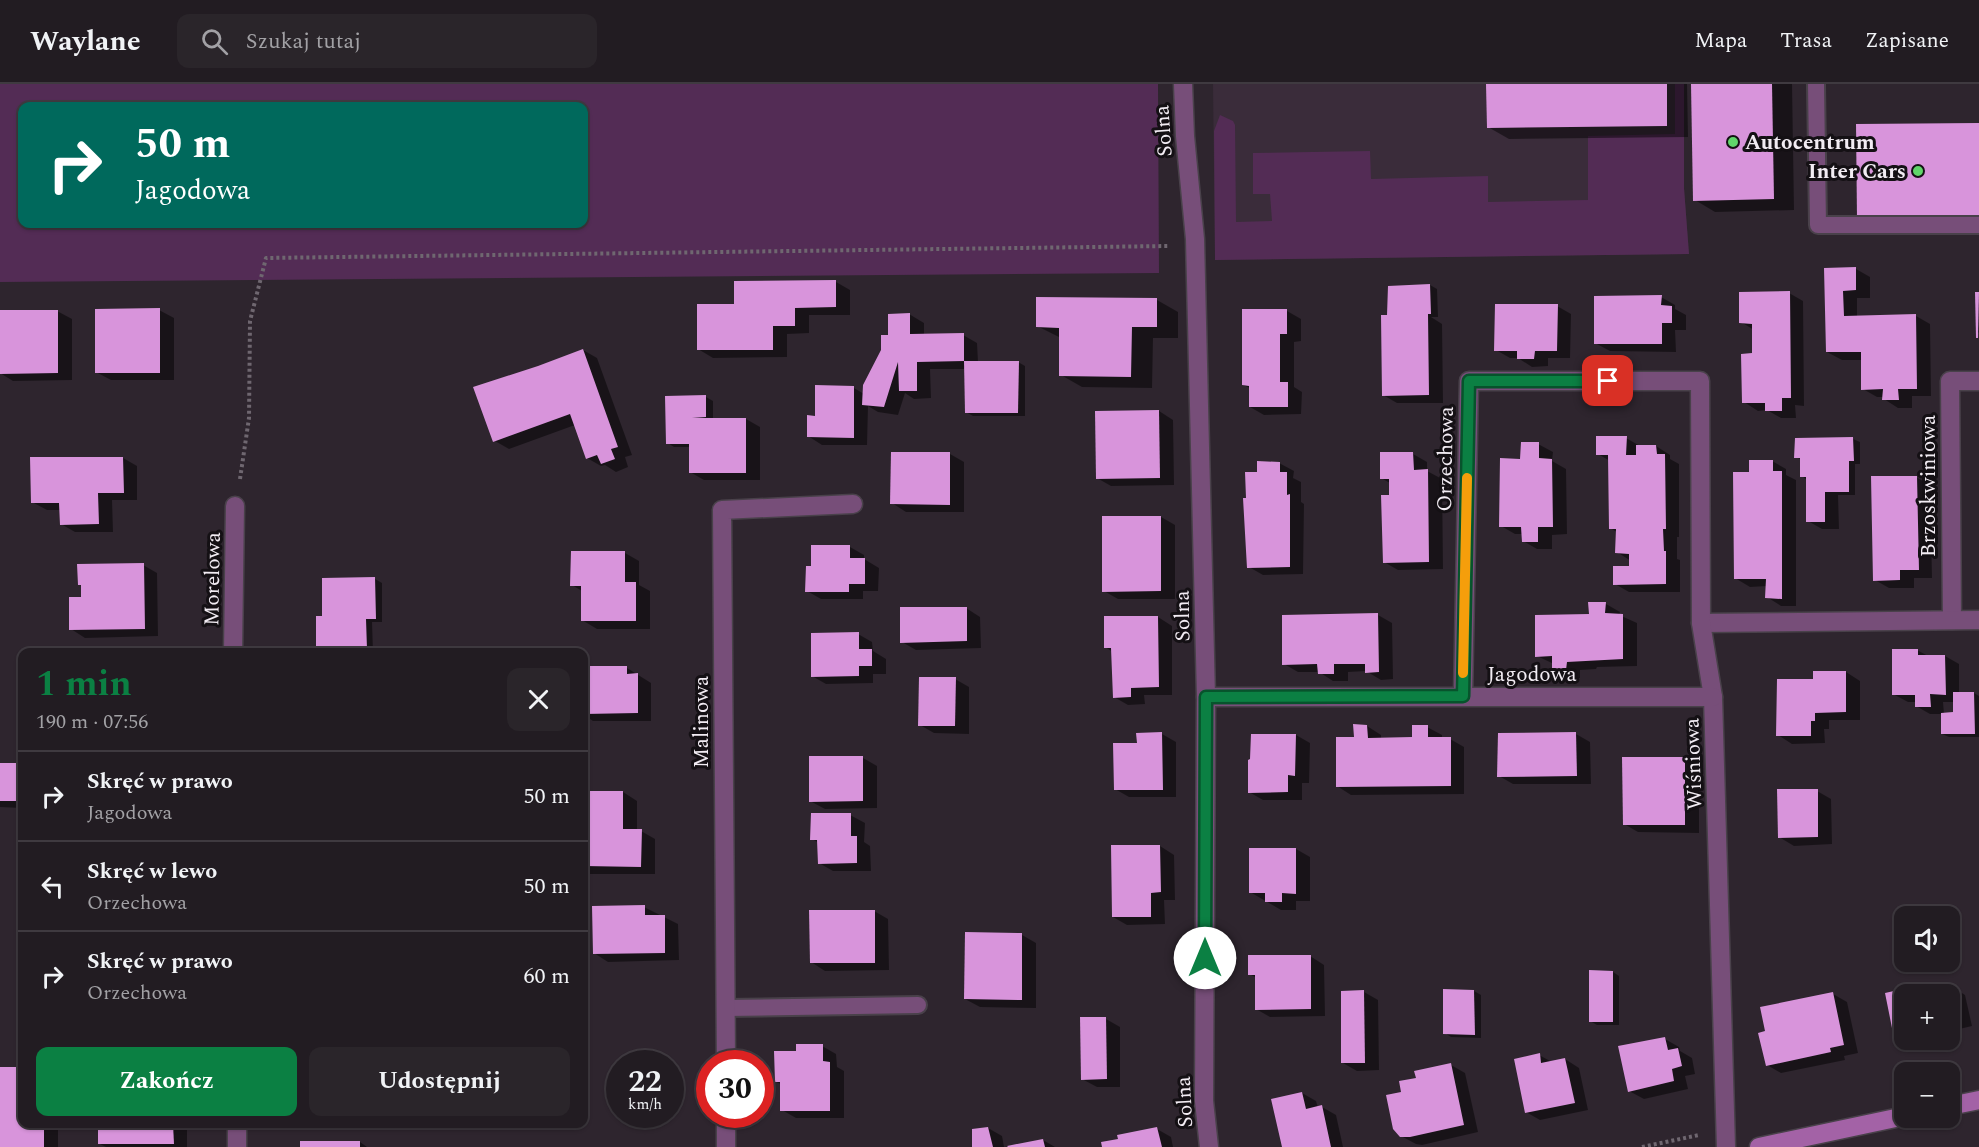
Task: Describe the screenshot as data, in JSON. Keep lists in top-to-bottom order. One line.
{"streets":{"street":["Solna","Orzechowa","Brzoskwiniowa","Morelowa","Jagodowa","Malinowa","Wiśniowa"]},"crossings":[["Solna","Jagodowa"],["Orzechowa","Jagodowa"],["Orzechowa","Wiśniowa"],["Jagodowa","Wiśniowa"]],"places":["Autocentrum","Inter Cars"],"page":{"header":"Waylane","search":"Szukaj tutaj","nav":["Mapa","Trasa","Zapisane"],"turn":["50 m","Jagodowa"],"heading":["1 min","190 m · 07:56"],"list":[{"name":"Skręć w prawo","note":"Jagodowa","value":"50 m"},{"name":"Skręć w lewo","note":"Orzechowa","value":"50 m"},{"name":"Skręć w prawo","note":"Orzechowa","value":"60 m"}],"map_buttons":["+","−"],"buttons":["Zakończ","Udostępnij"],"speed":"22 km/h","limit":"30"}}
